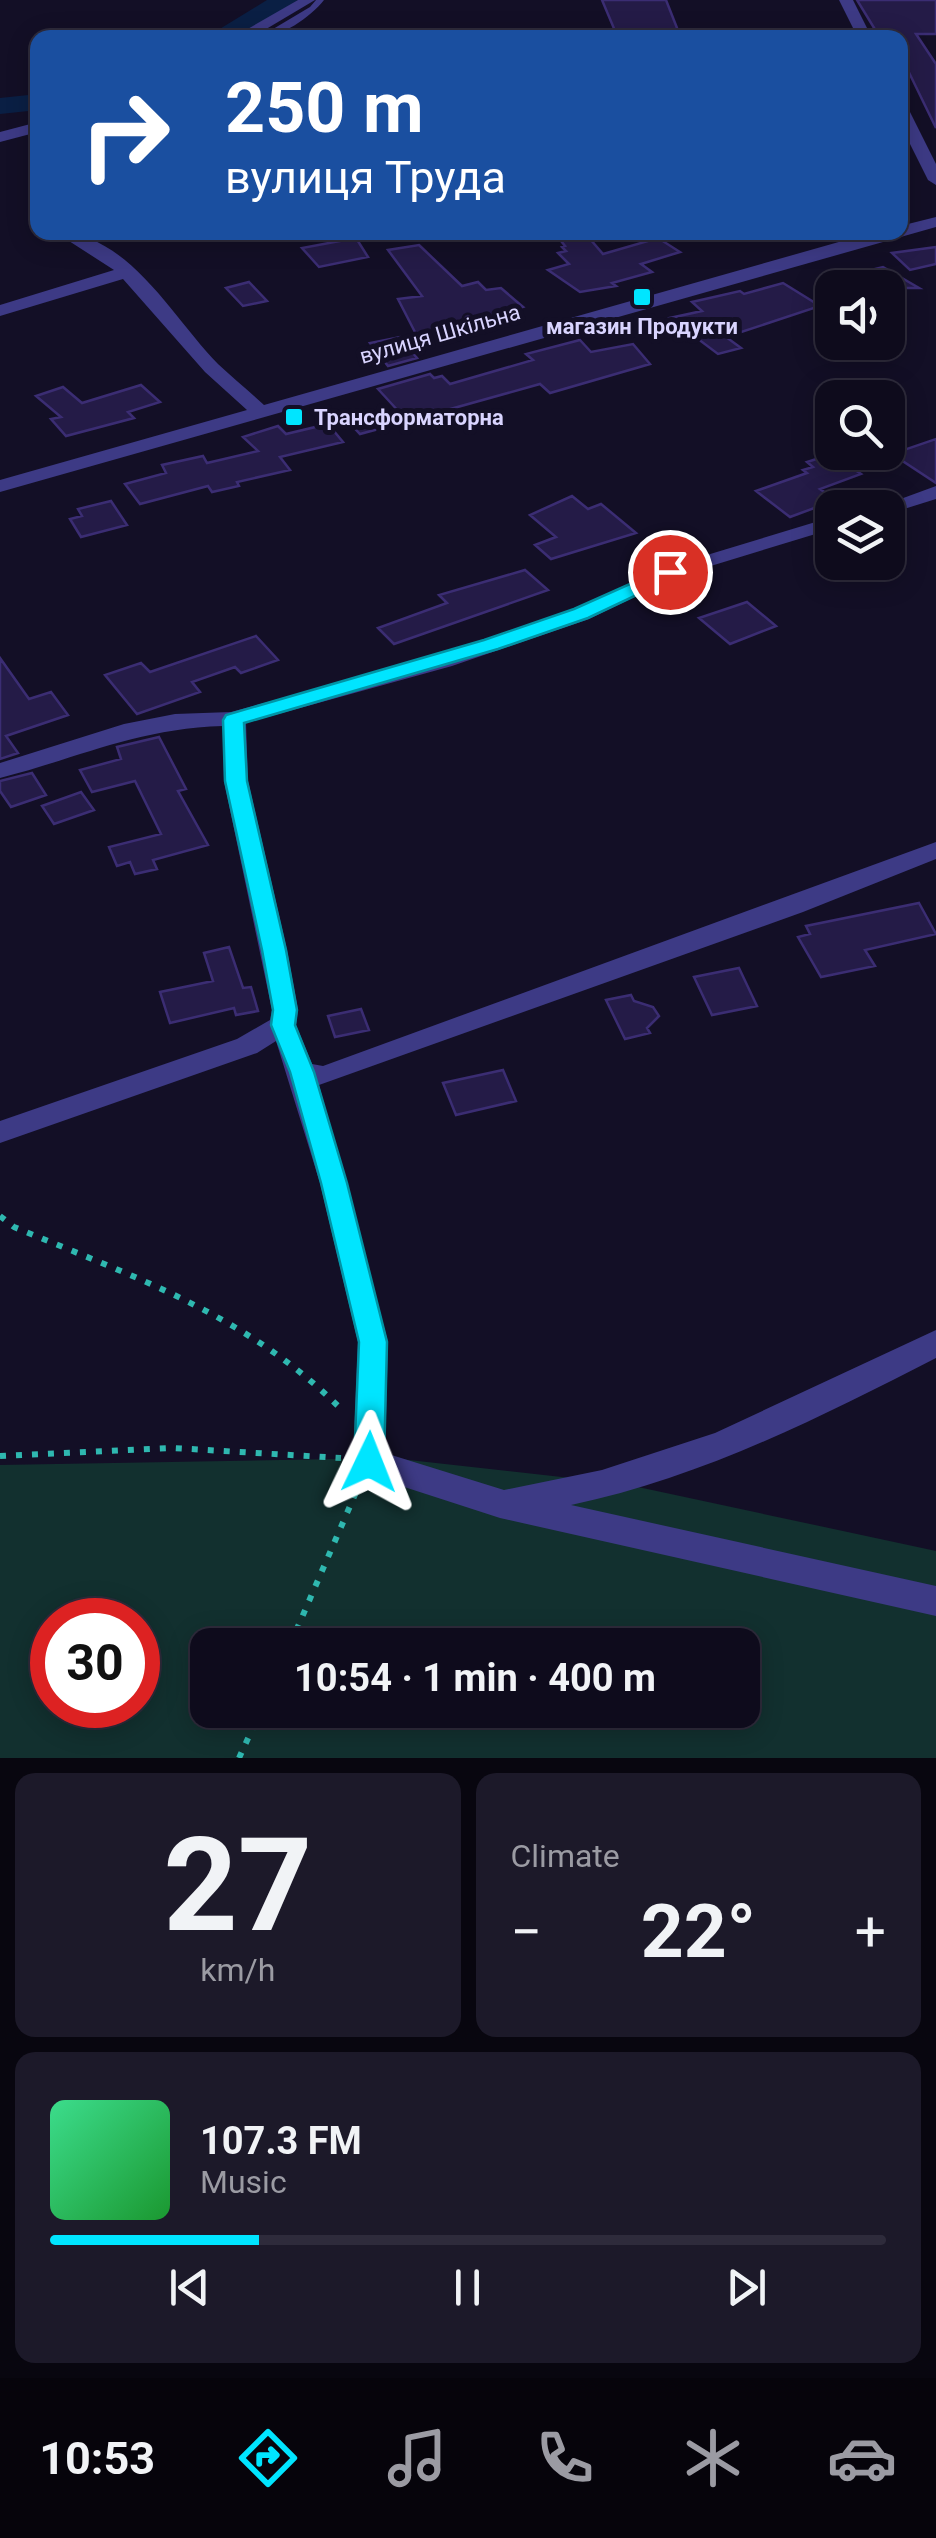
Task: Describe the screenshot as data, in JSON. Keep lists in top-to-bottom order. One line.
{"streets":{"street":["вулиця Шкільна"]},"places":{"transit":["магазин Продукти","Трансформаторна"]},"page":{"turn":["250 m","вулиця Труда"],"limit":"30","trip":"10:54 · 1 min · 400 m","tile":[["27","km/h"],"Climate"],"heat":["−","22°","+"],"song":["107.3 FM","Music"],"tabs":"10:53"}}
